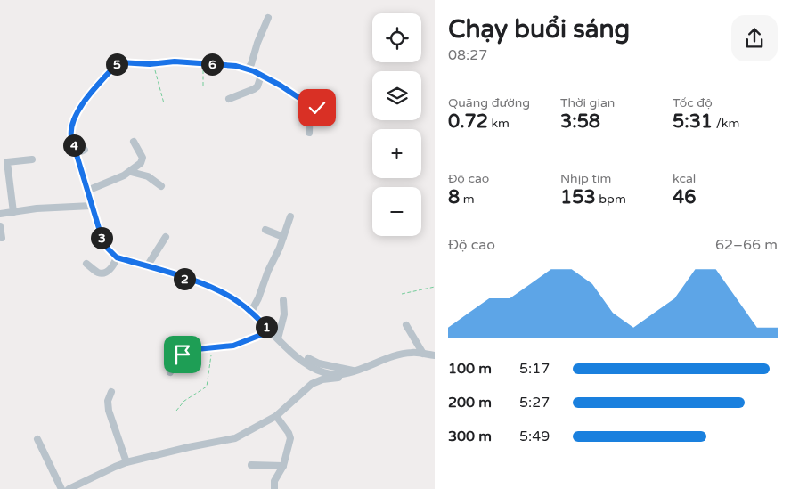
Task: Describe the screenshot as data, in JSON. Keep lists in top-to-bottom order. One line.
{"page":{"heading":["Chạy buổi sáng","08:27"],"map_buttons":["+","−"],"pins":["5","6","4","3","2","1"],"stats":[["Quãng đường","0.72 km"],["Thời gian","3:58"],["Tốc độ","5:31 /km"],["Độ cao","8 m"],["Nhịp tim","153 bpm"],["kcal","46"]],"chart":["Độ cao","62–66 m"],"list":[{"name":"100 m","note":"5:17"},{"name":"200 m","note":"5:27"},{"name":"300 m","note":"5:49"}]}}
